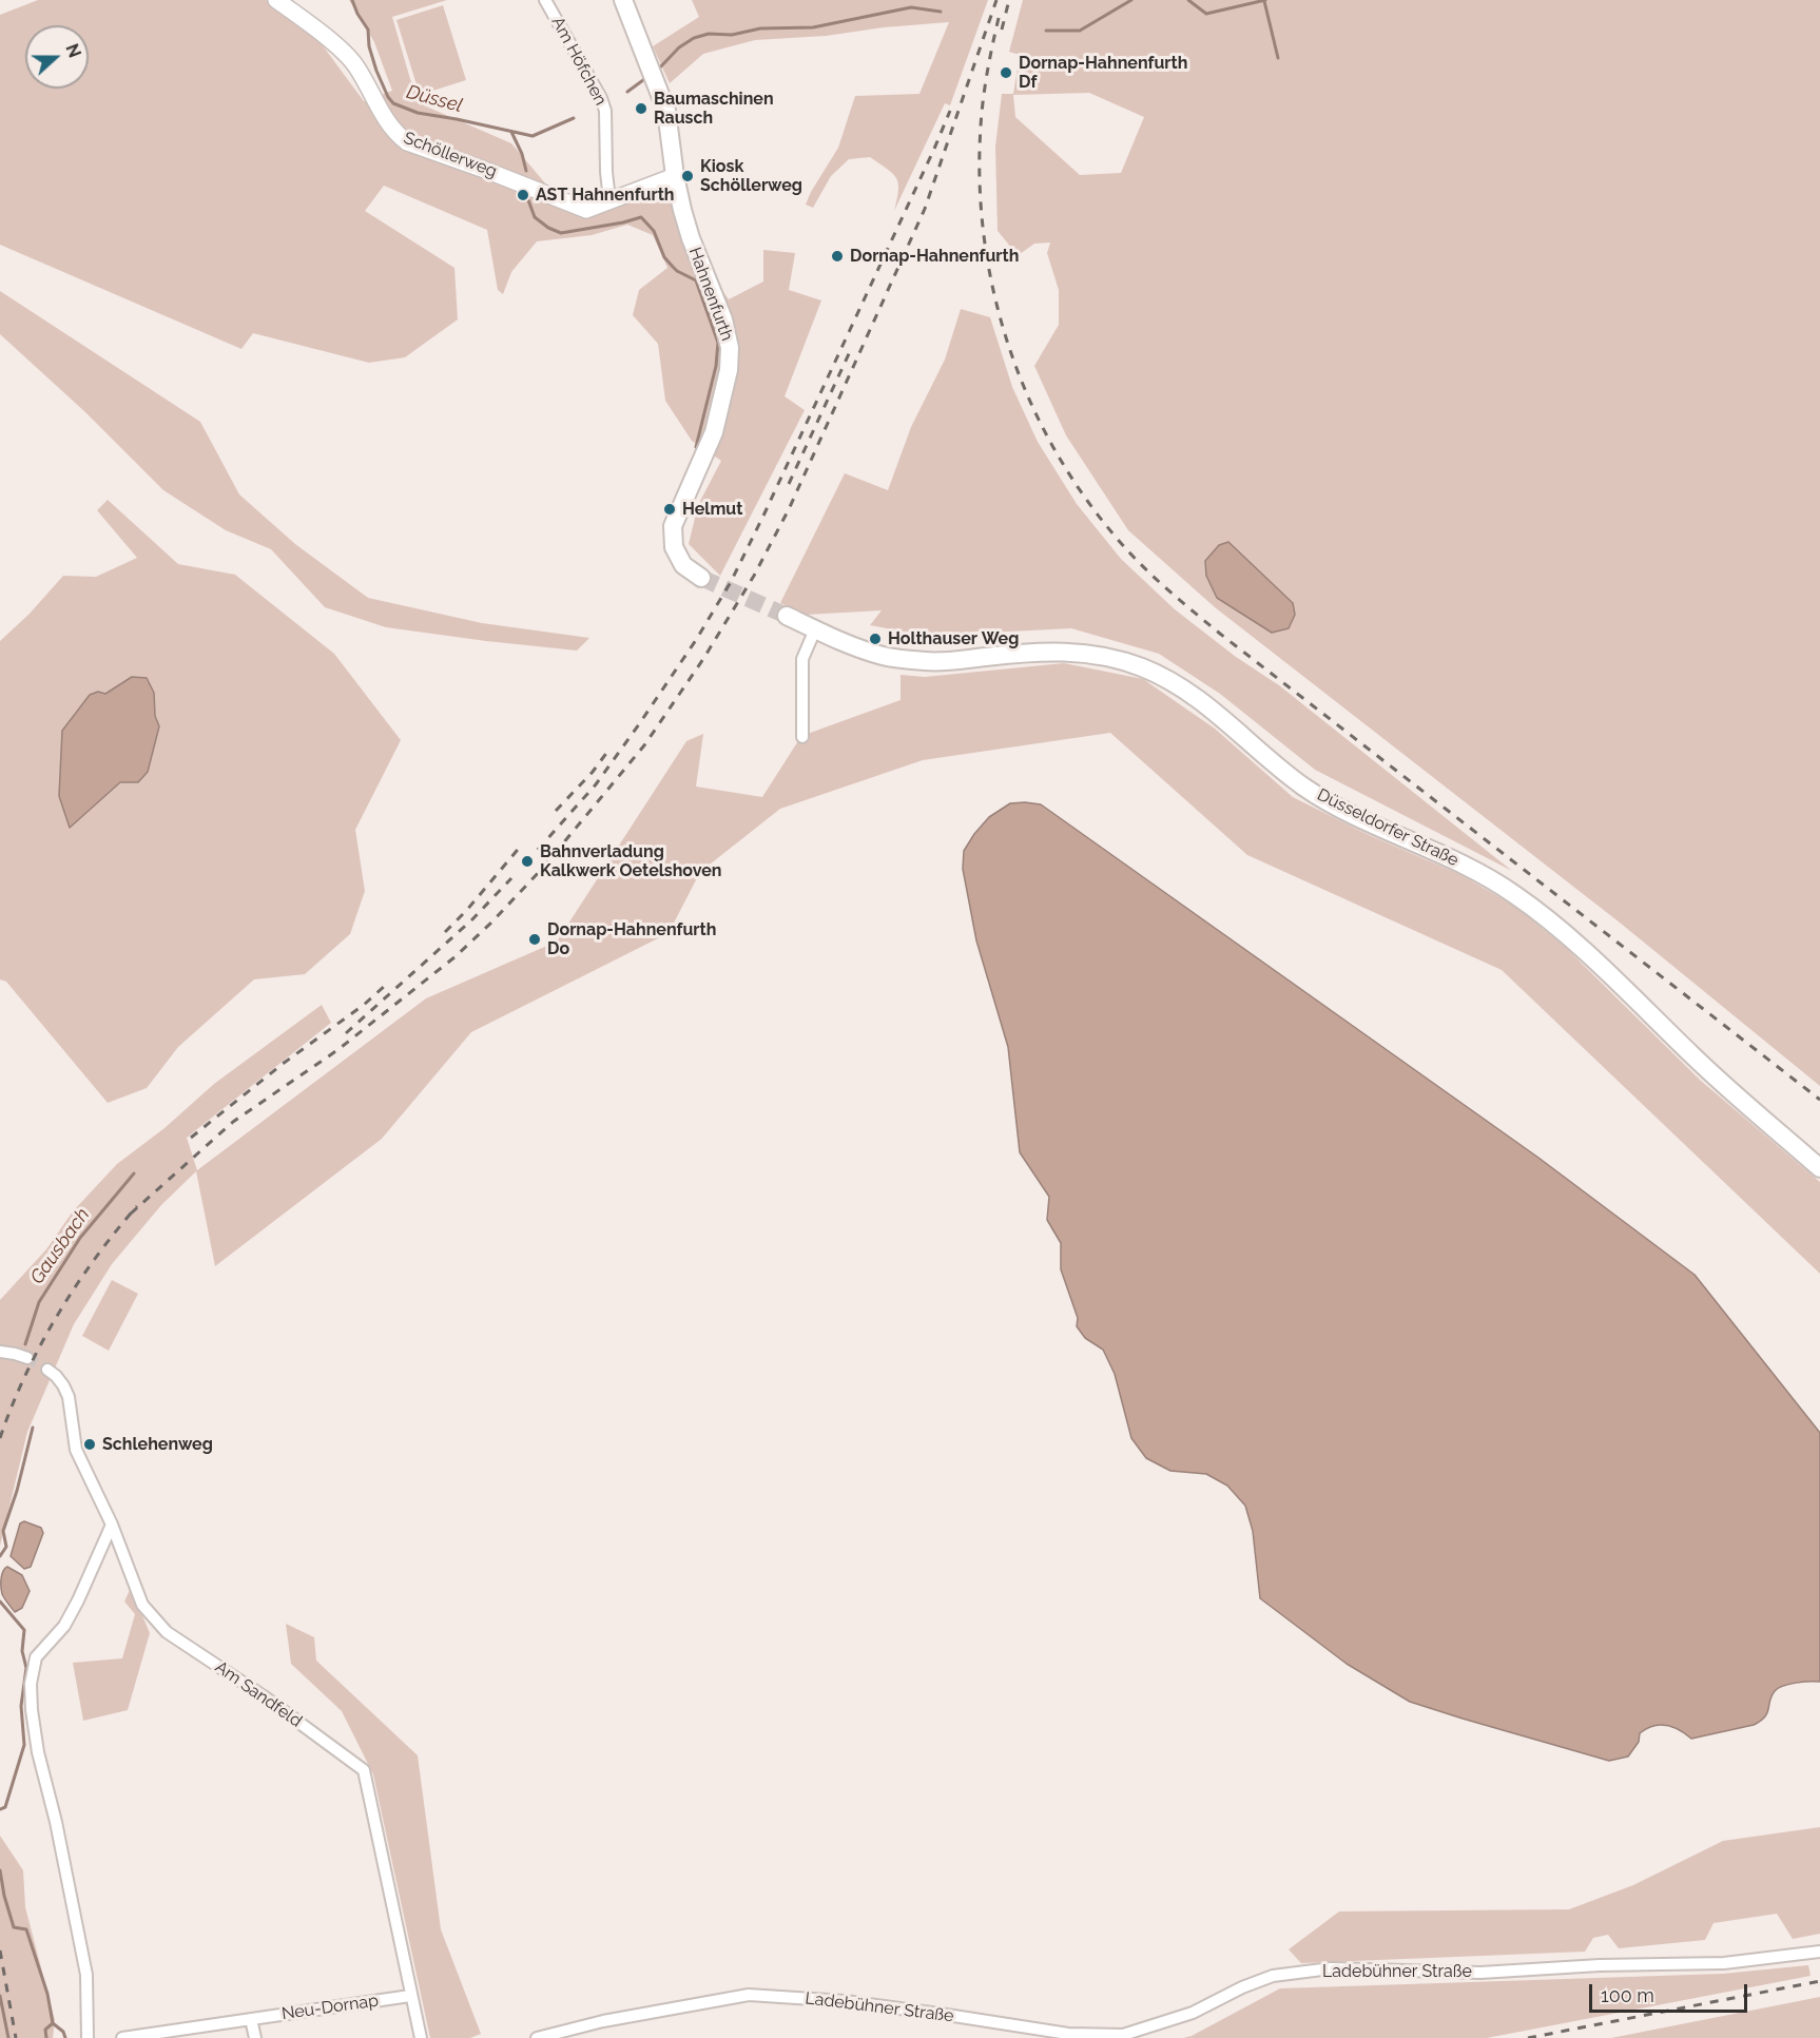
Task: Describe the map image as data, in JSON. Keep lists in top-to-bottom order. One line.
{"streets":{"main road":["Hahnenfurth","Düsseldorfer Straße"],"street":["Am Höfchen","Schöllerweg","Am Sandfeld","Ladebühner Straße","Neu-Dornap"]},"crossings":[["Am Höfchen","Schöllerweg"],["Schöllerweg","Hahnenfurth"],["Am Sandfeld","Neu-Dornap"]],"water":["Düssel","Gausbach"],"places":["Dornap-Hahnenfurth Df","Baumaschinen Rausch","Kiosk Schöllerweg","AST Hahnenfurth","Dornap-Hahnenfurth","Helmut","Holthauser Weg","Bahnverladung Kalkwerk Oetelshoven","Dornap-Hahnenfurth Do","Schlehenweg"],"scale_bar":"100 m","north":"right"}
